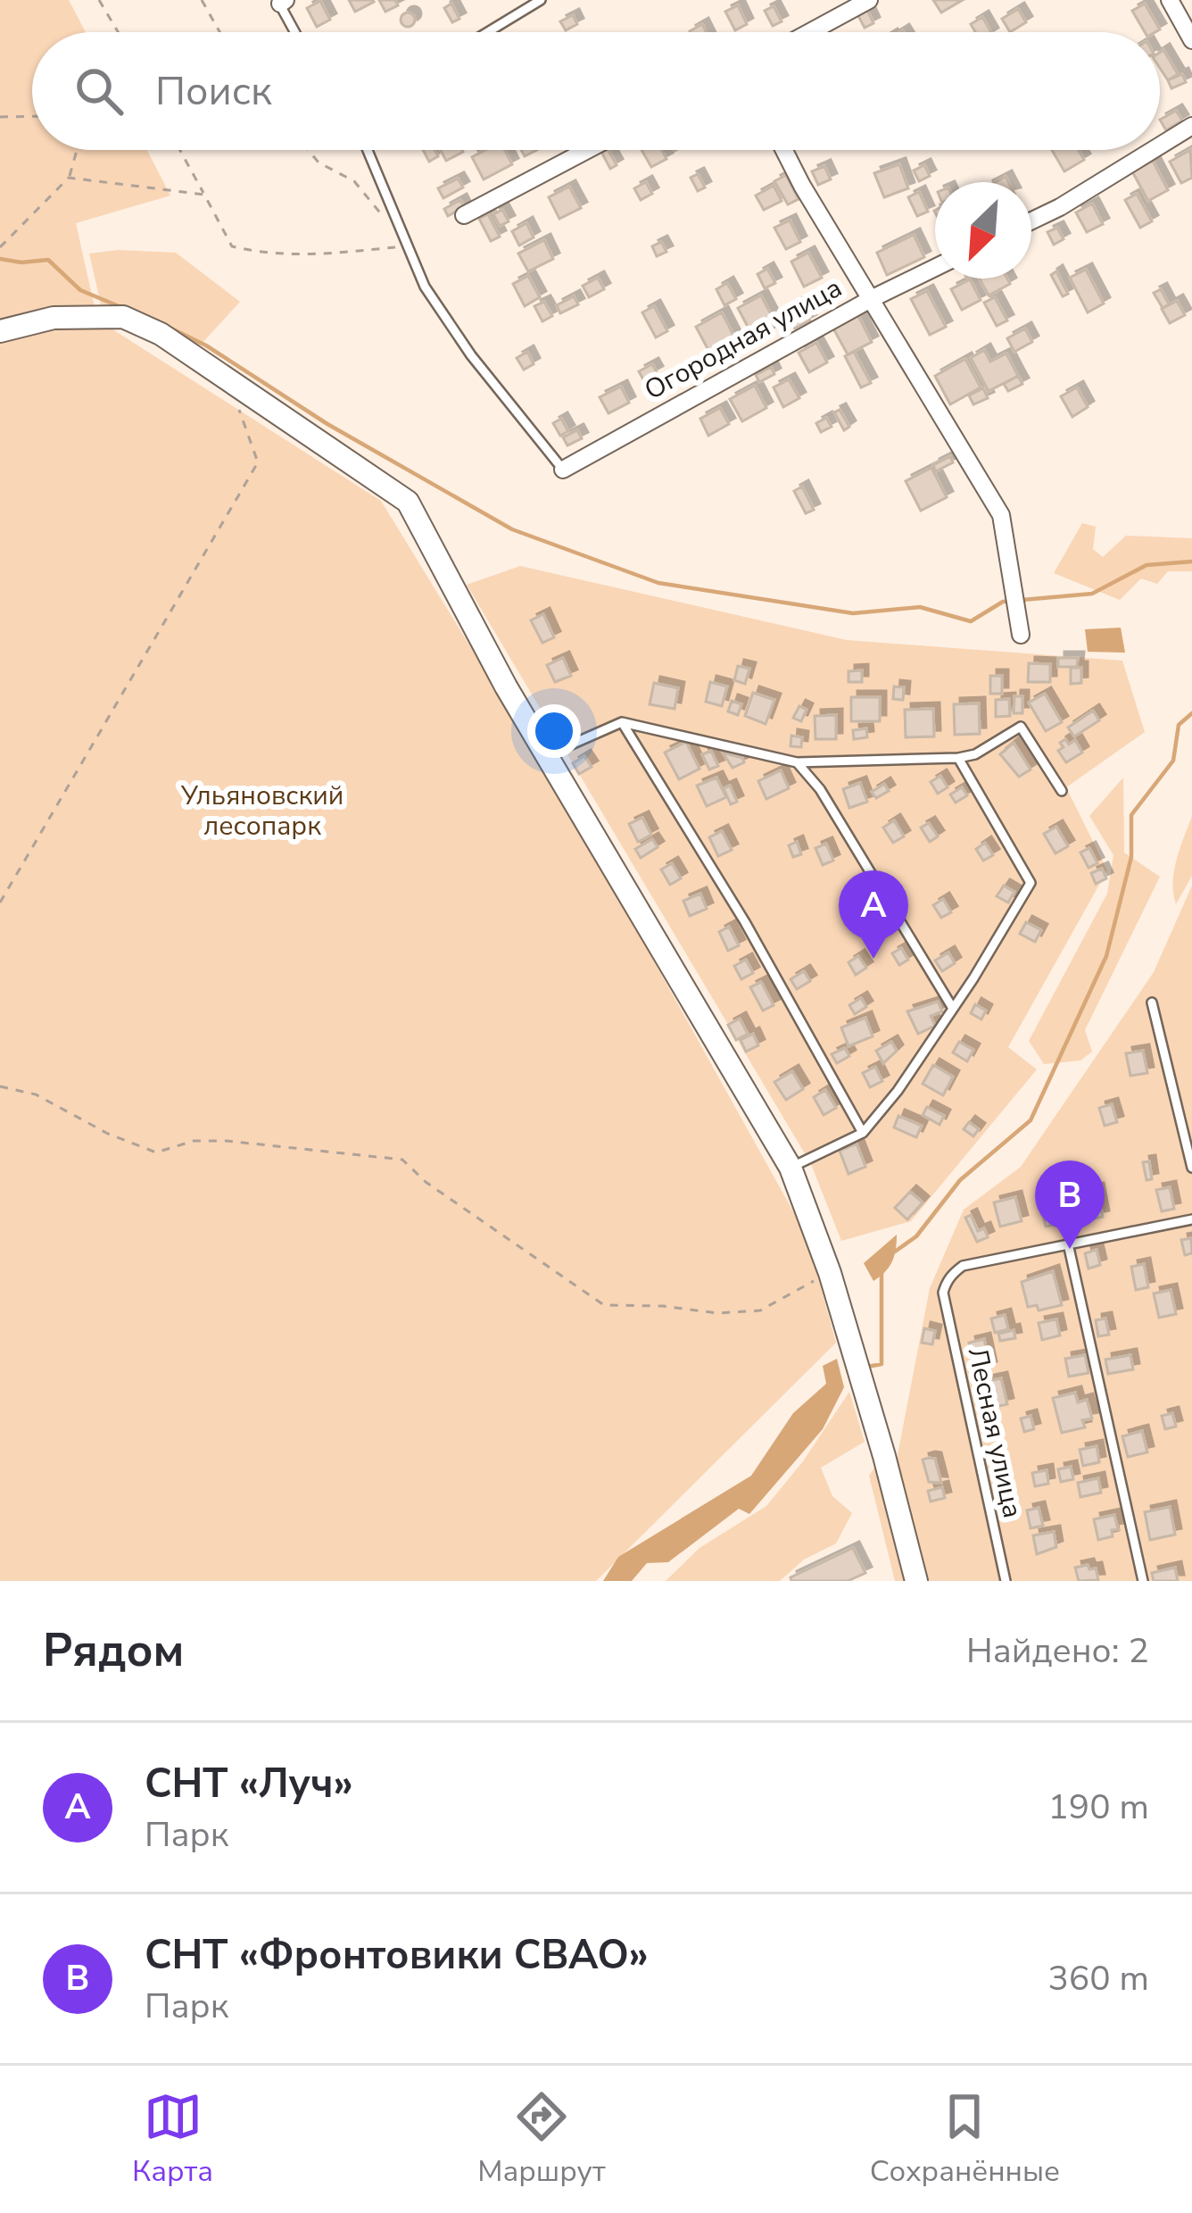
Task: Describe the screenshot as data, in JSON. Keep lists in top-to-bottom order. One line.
{"streets":{"street":["Огородная улица"],"lane":["Лесная улица"]},"parks":["Ульяновский лесопарк"],"north":"bottom left","page":{"search":"Поиск","pins":["A","B"],"heading":["Рядом","Найдено: 2"],"list":[{"mark":"A","name":"СНТ «Луч»","note":"Парк","value":"190 m"},{"mark":"B","name":"СНТ «Фронтовики СВАО»","note":"Парк","value":"360 m"}],"nav":["Карта","Маршрут","Сохранённые"]}}
